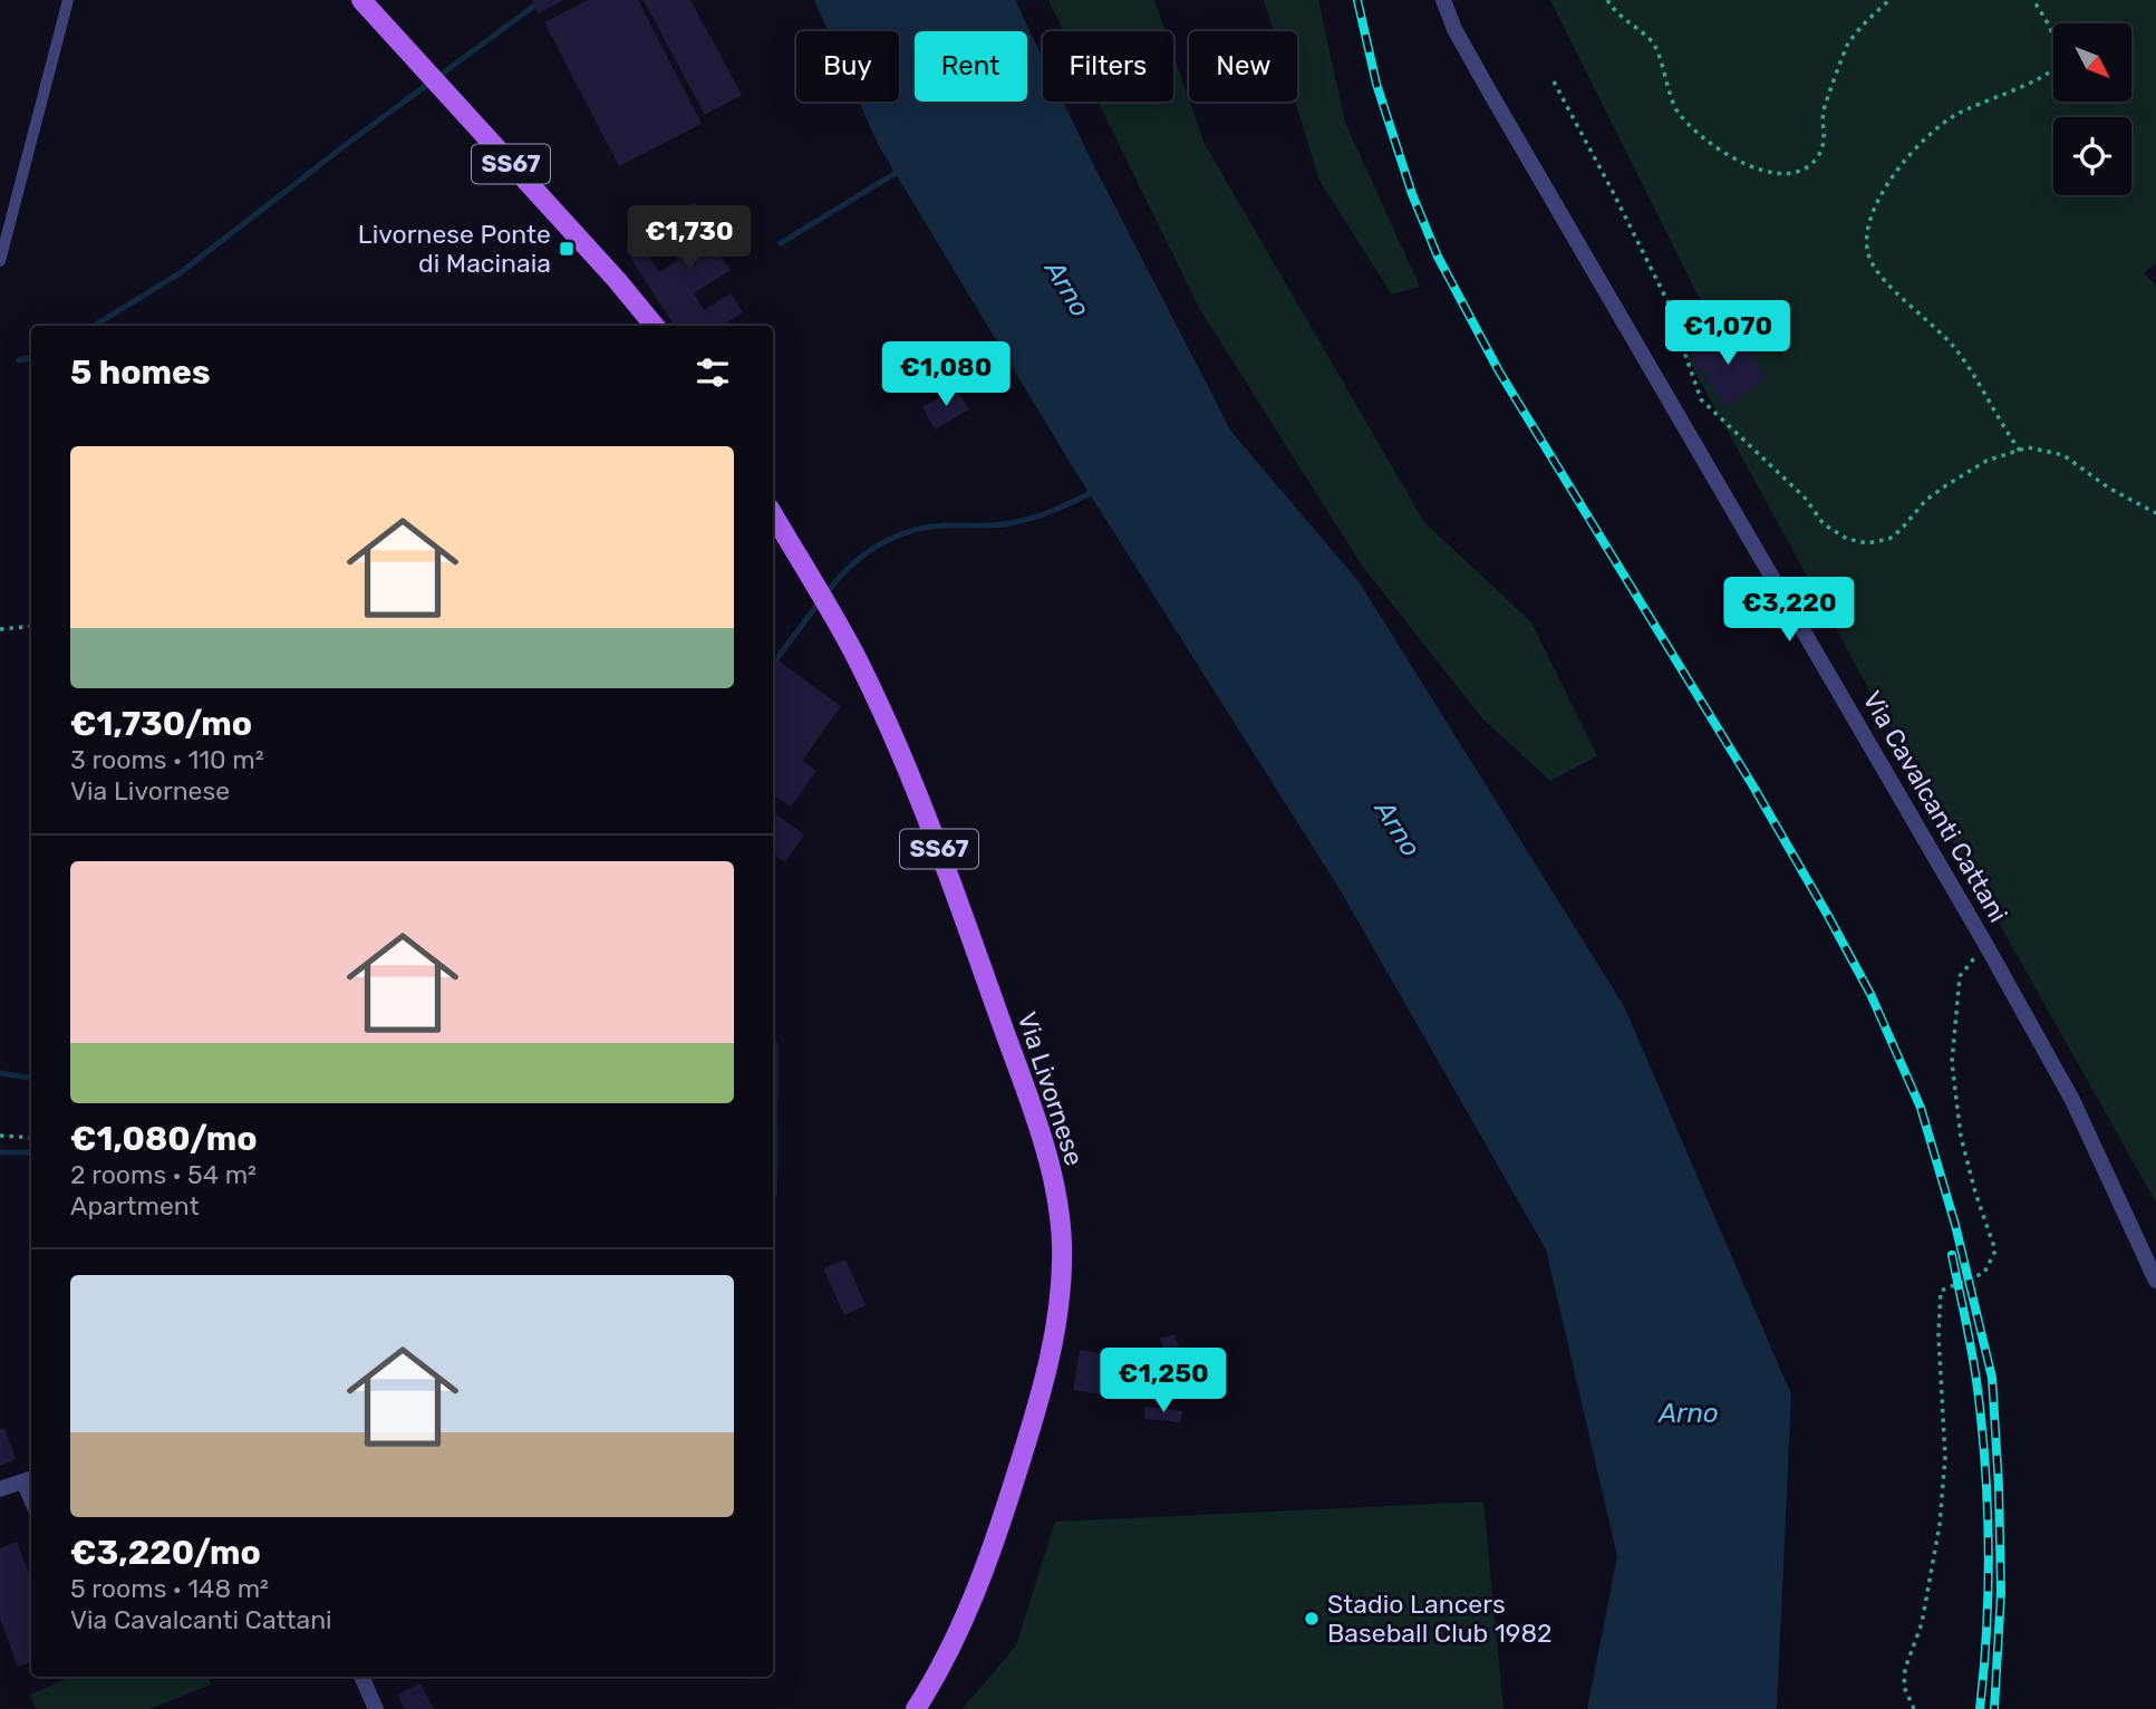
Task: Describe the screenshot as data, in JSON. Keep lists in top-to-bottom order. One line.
{"streets":{"main road":["SS67","Via Livornese"],"street":["Via Cavalcanti Cattani"]},"water":["Arno"],"places":{"transit":["Livornese Ponte di Macinaia"],"other":["Stadio Lancers Baseball Club 1982"]},"north":"bottom right","page":{"chip":["Buy","Rent","Filters","New"],"price":["€1,730","€1,070","€1,080","€3,220","€1,250"],"heading":"5 homes","list":[{"name":"€1,730/mo","note":"3 rooms · 110 m² · Via Livornese"},{"name":"€1,080/mo","note":"2 rooms · 54 m² · Apartment"},{"name":"€3,220/mo","note":"5 rooms · 148 m² · Via Cavalcanti Cattani"}]}}
